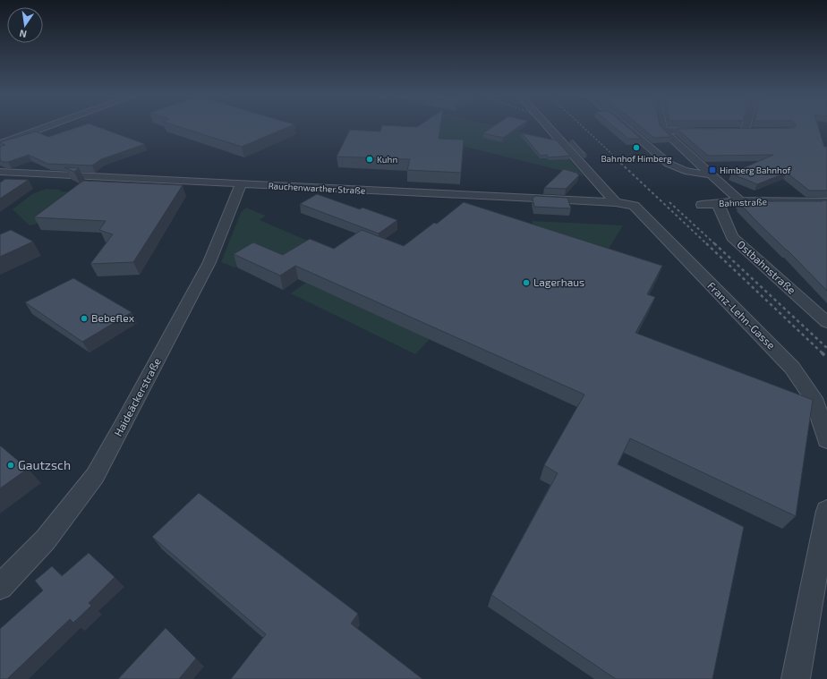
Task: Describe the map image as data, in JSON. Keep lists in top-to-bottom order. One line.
{"streets":{"street":["Rauchenwarther Straße","Bahnstraße","Ostbahnstraße","Franz-Lehn-Gasse","Haideäckerstraße"]},"crossings":[["Rauchenwarther Straße","Franz-Lehn-Gasse"],["Rauchenwarther Straße","Haideäckerstraße"],["Bahnstraße","Ostbahnstraße"]],"places":{"other":["Bahnhof Himberg","Kuhn","Lagerhaus","Bebeflex","Gautzsch"],"transit":["Himberg Bahnhof"]},"north":"bottom"}
